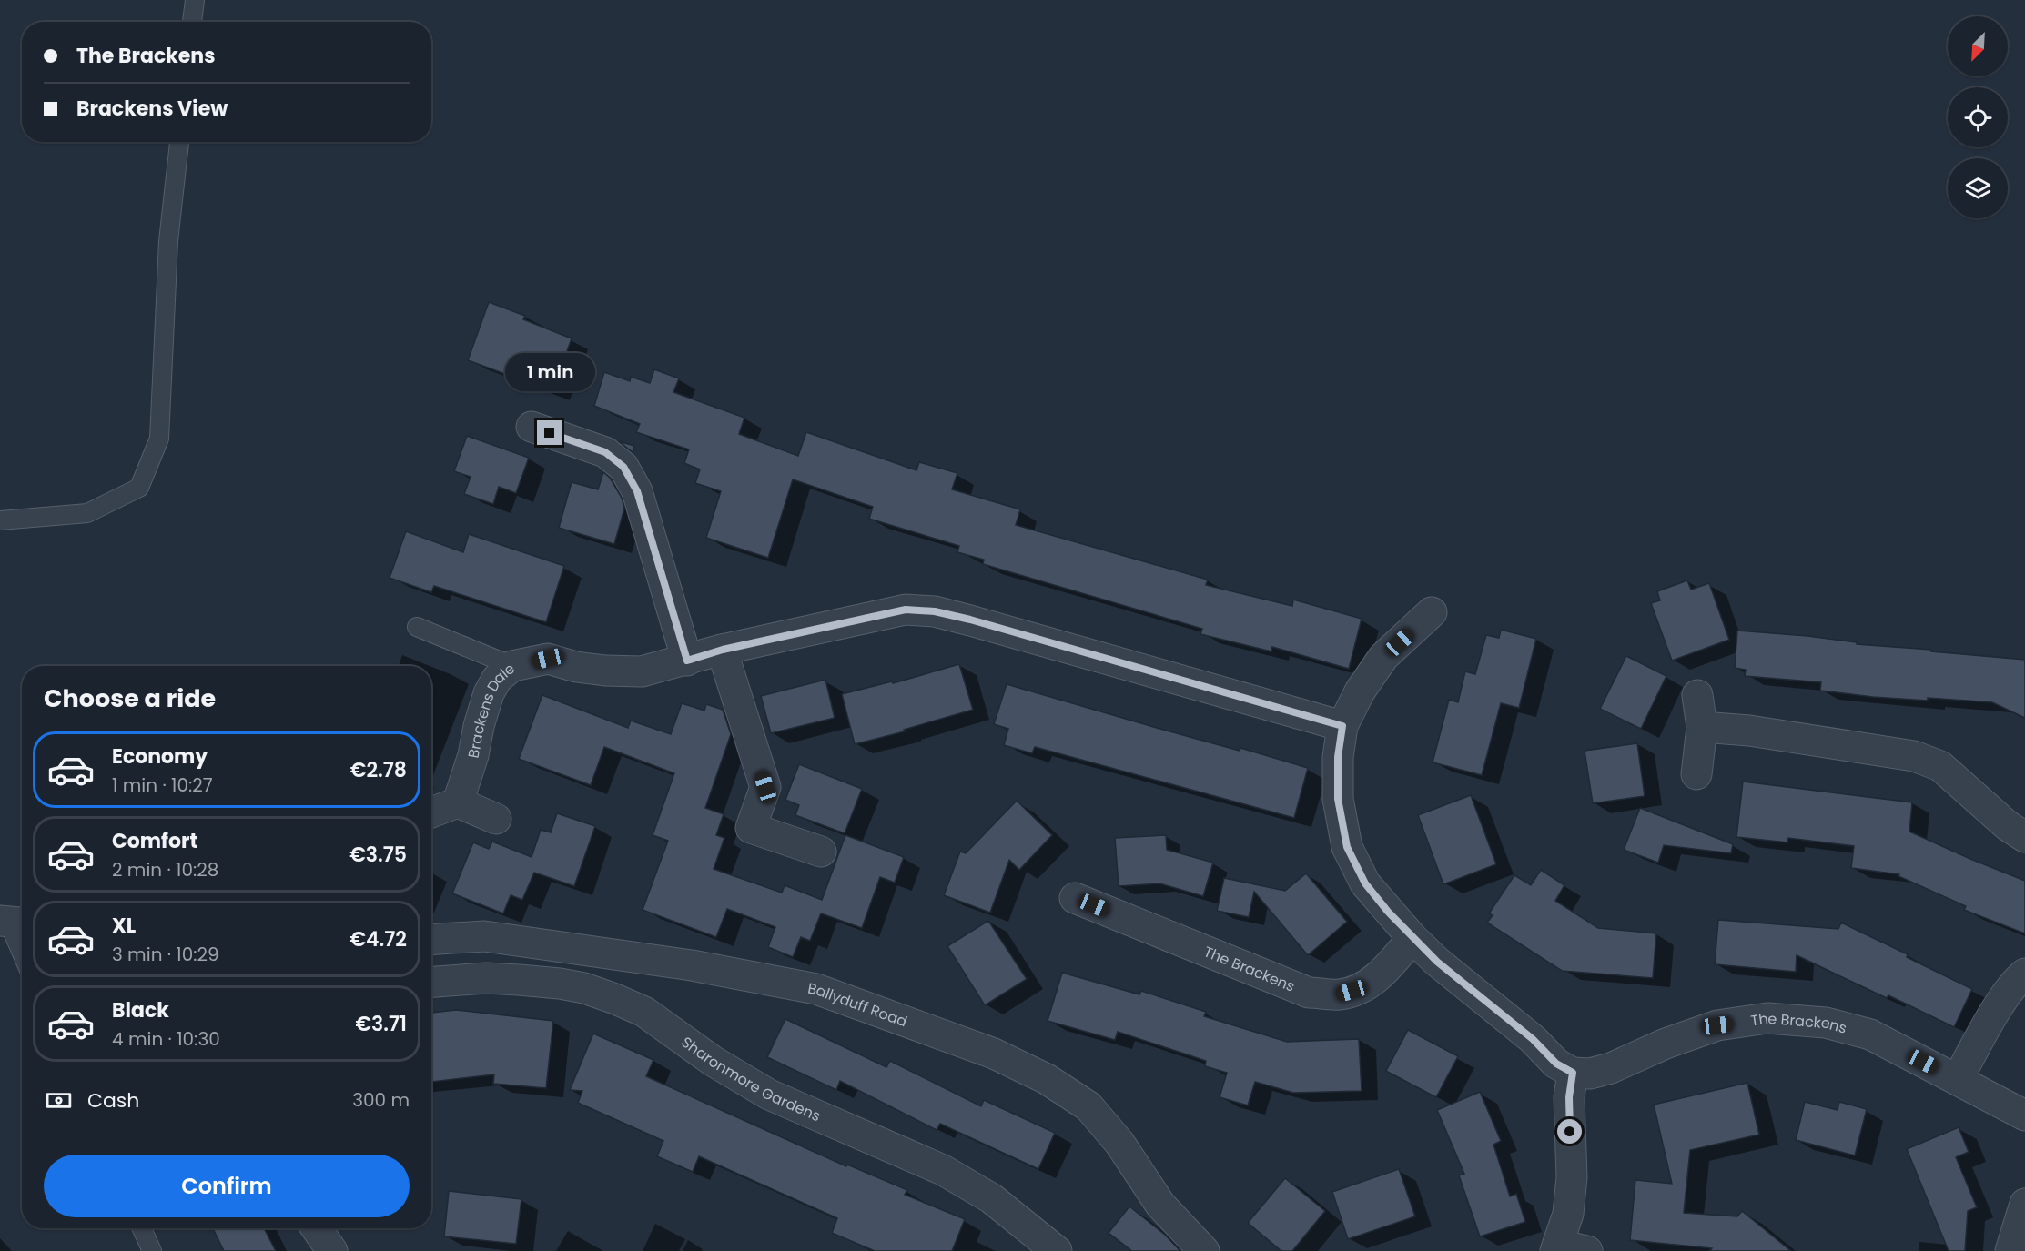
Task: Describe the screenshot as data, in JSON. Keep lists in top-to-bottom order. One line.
{"streets":{"street":["Brackens Dale","The Brackens","Ballyduff Road","Sharonmore Gardens"]},"north":"bottom left","page":{"banner":["The Brackens","Brackens View"],"bubble":"1 min","heading":"Choose a ride","list":[{"name":"Economy","note":"1 min · 10:27","value":"€2.78"},{"name":"Comfort","note":"2 min · 10:28","value":"€3.75"},{"name":"XL","note":"3 min · 10:29","value":"€4.72"},{"name":"Black","note":"4 min · 10:30","value":"€3.71"}],"pay":["Cash","300 m"],"buttons":"Confirm"}}
